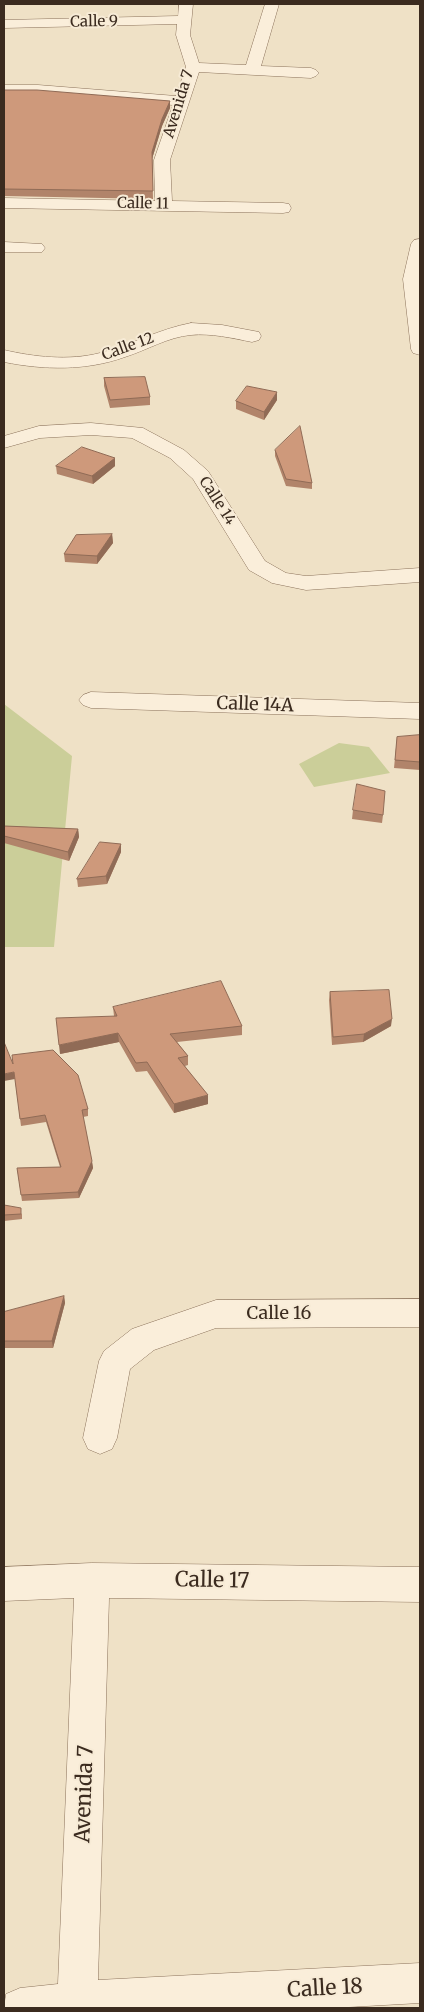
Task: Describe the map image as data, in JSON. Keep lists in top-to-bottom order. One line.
{"streets":{"street":["Calle 9","Avenida 7","Calle 11","Calle 12","Calle 14","Calle 14A","Calle 16","Calle 17","Calle 18"]},"crossings":[["Calle 9","Avenida 7"],["Avenida 7","Calle 11"],["Avenida 7","Calle 17"],["Avenida 7","Calle 18"]]}
